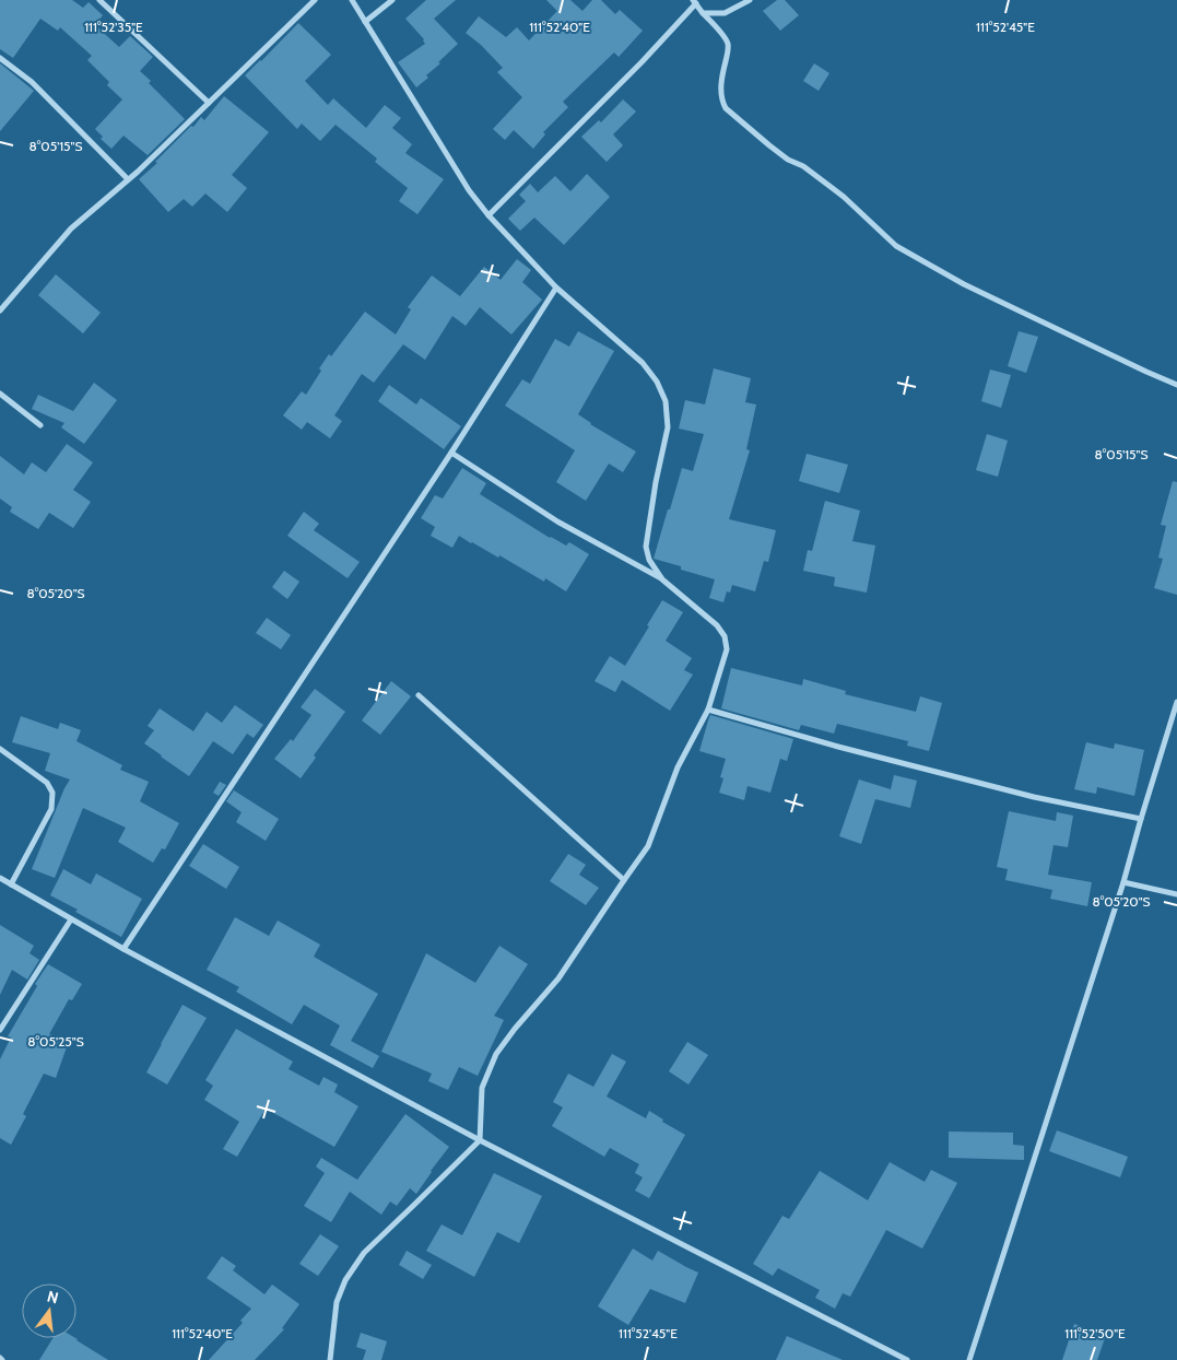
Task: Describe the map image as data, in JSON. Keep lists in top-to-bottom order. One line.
{"north":"top","coordinates":["111°52'35\"E","111°52'40\"E","111°52'45\"E","8°05'15\"S","8°05'20\"S","8°05'25\"S","111°52'50\"E"]}
